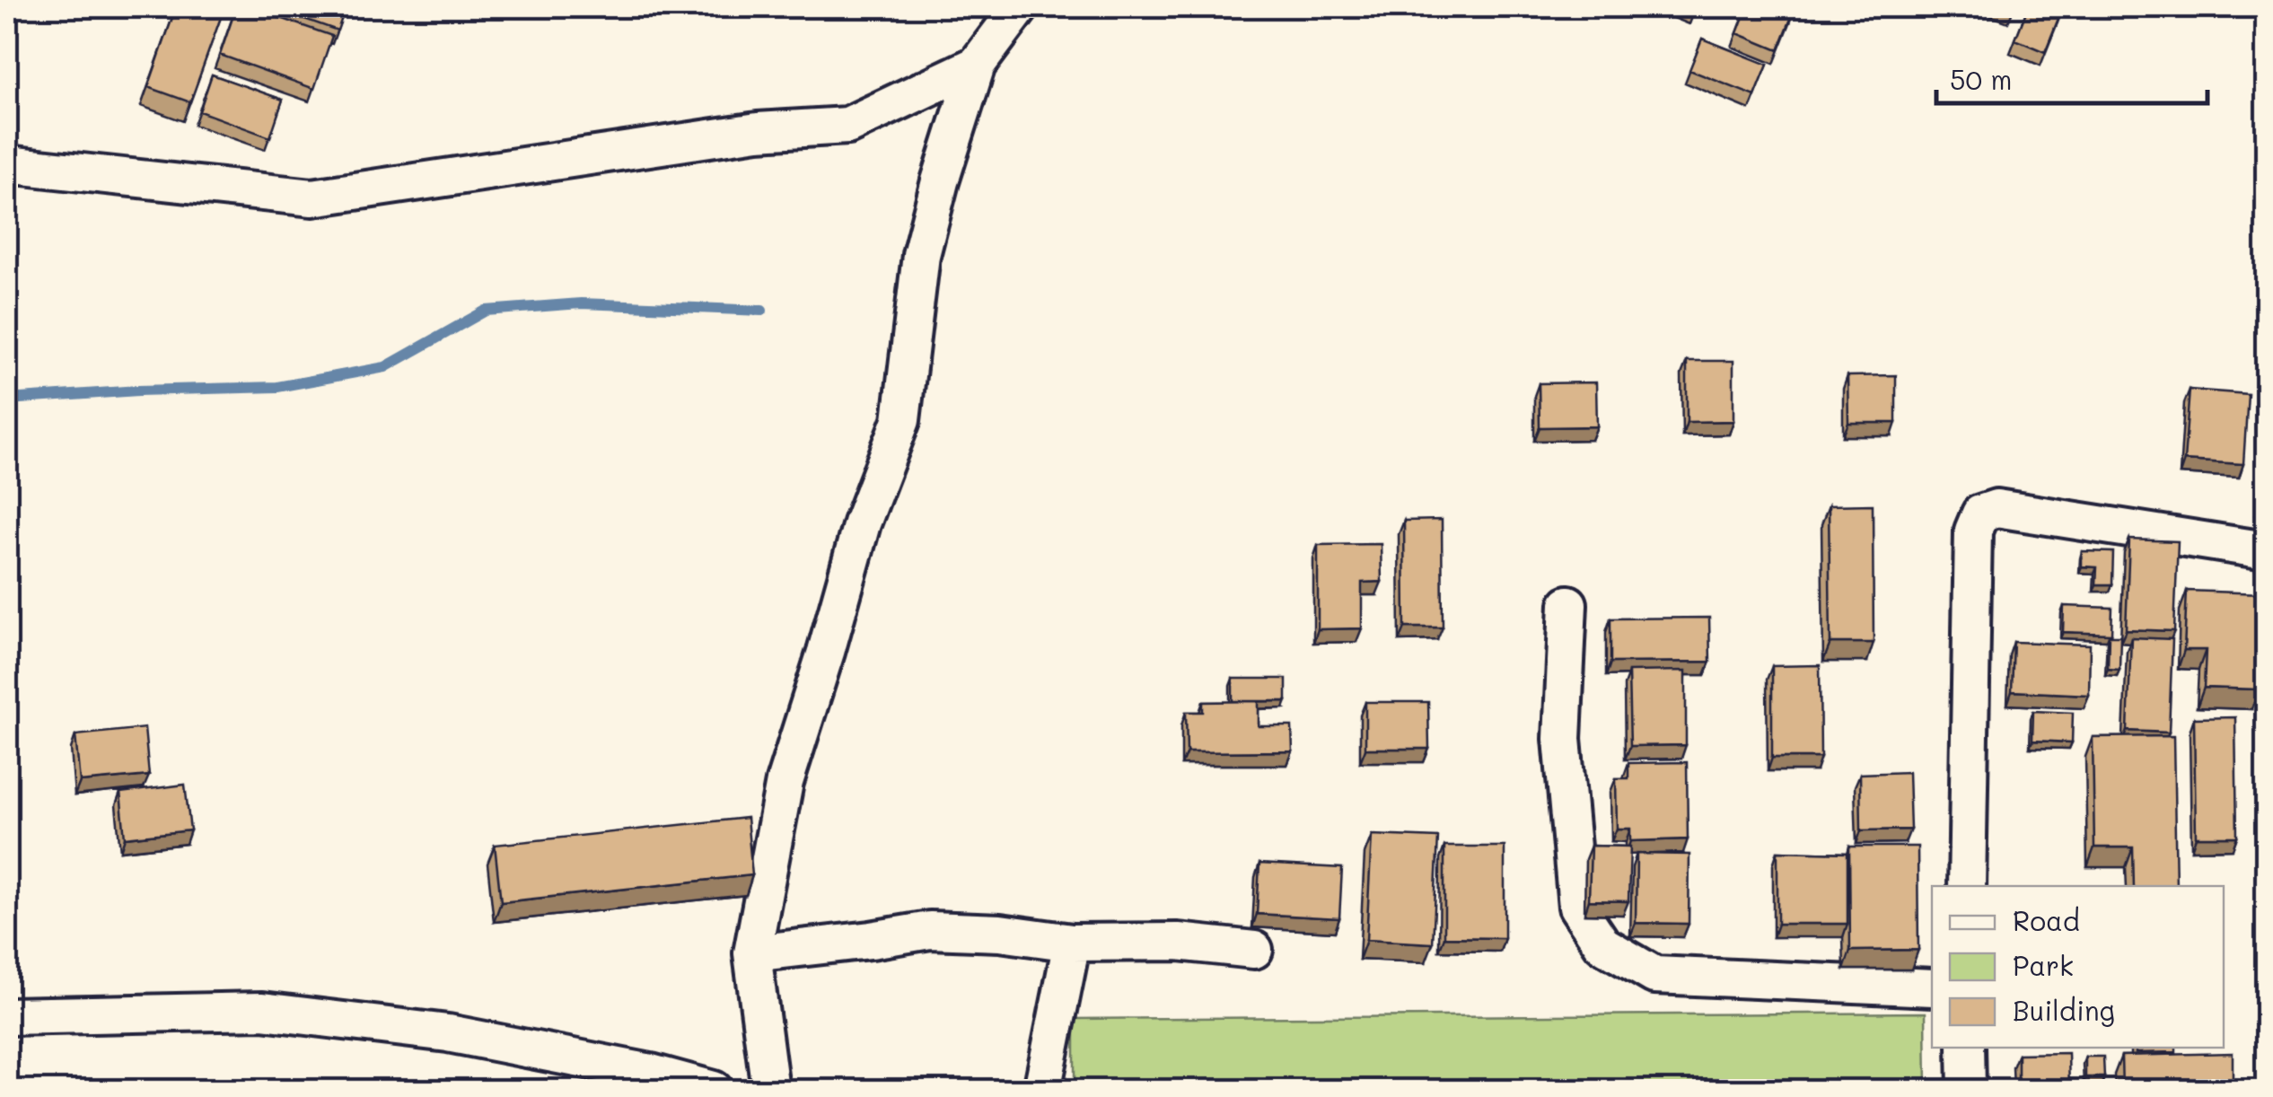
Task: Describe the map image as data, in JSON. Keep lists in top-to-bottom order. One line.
{"legend":["Road","Park","Building"],"scale_bar":"50 m"}
